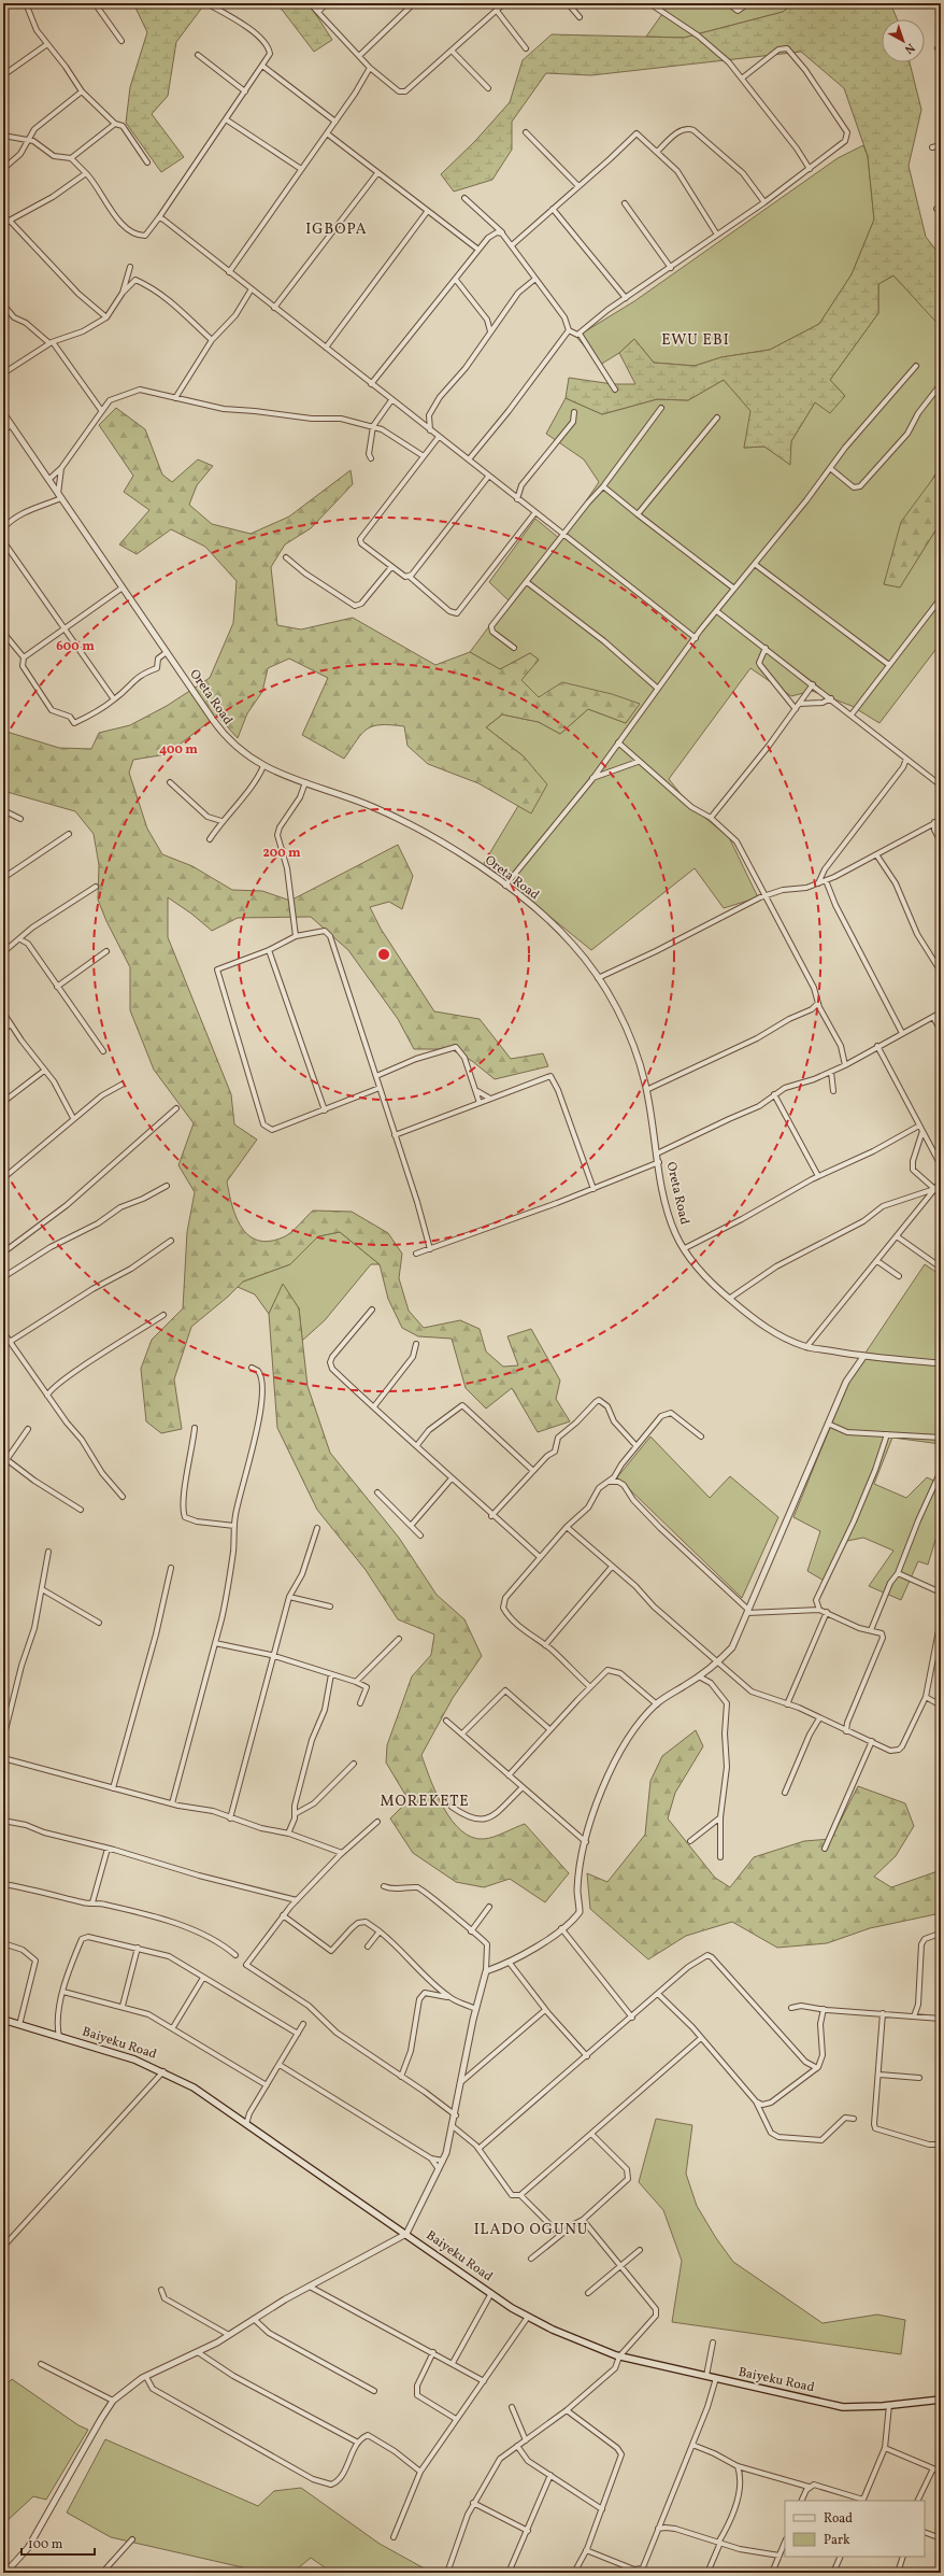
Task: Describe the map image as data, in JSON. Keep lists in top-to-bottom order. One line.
{"streets":{"main road":["Baiyeku Road"],"street":["Oreta Road"]},"districts":["IGBOPA","EWU EBI","MOREKETE","ILADO OGUNU"],"legend":["Road","Park"],"scale_bar":"100 m","north":"bottom right","rings":["600 m","400 m","200 m"]}
